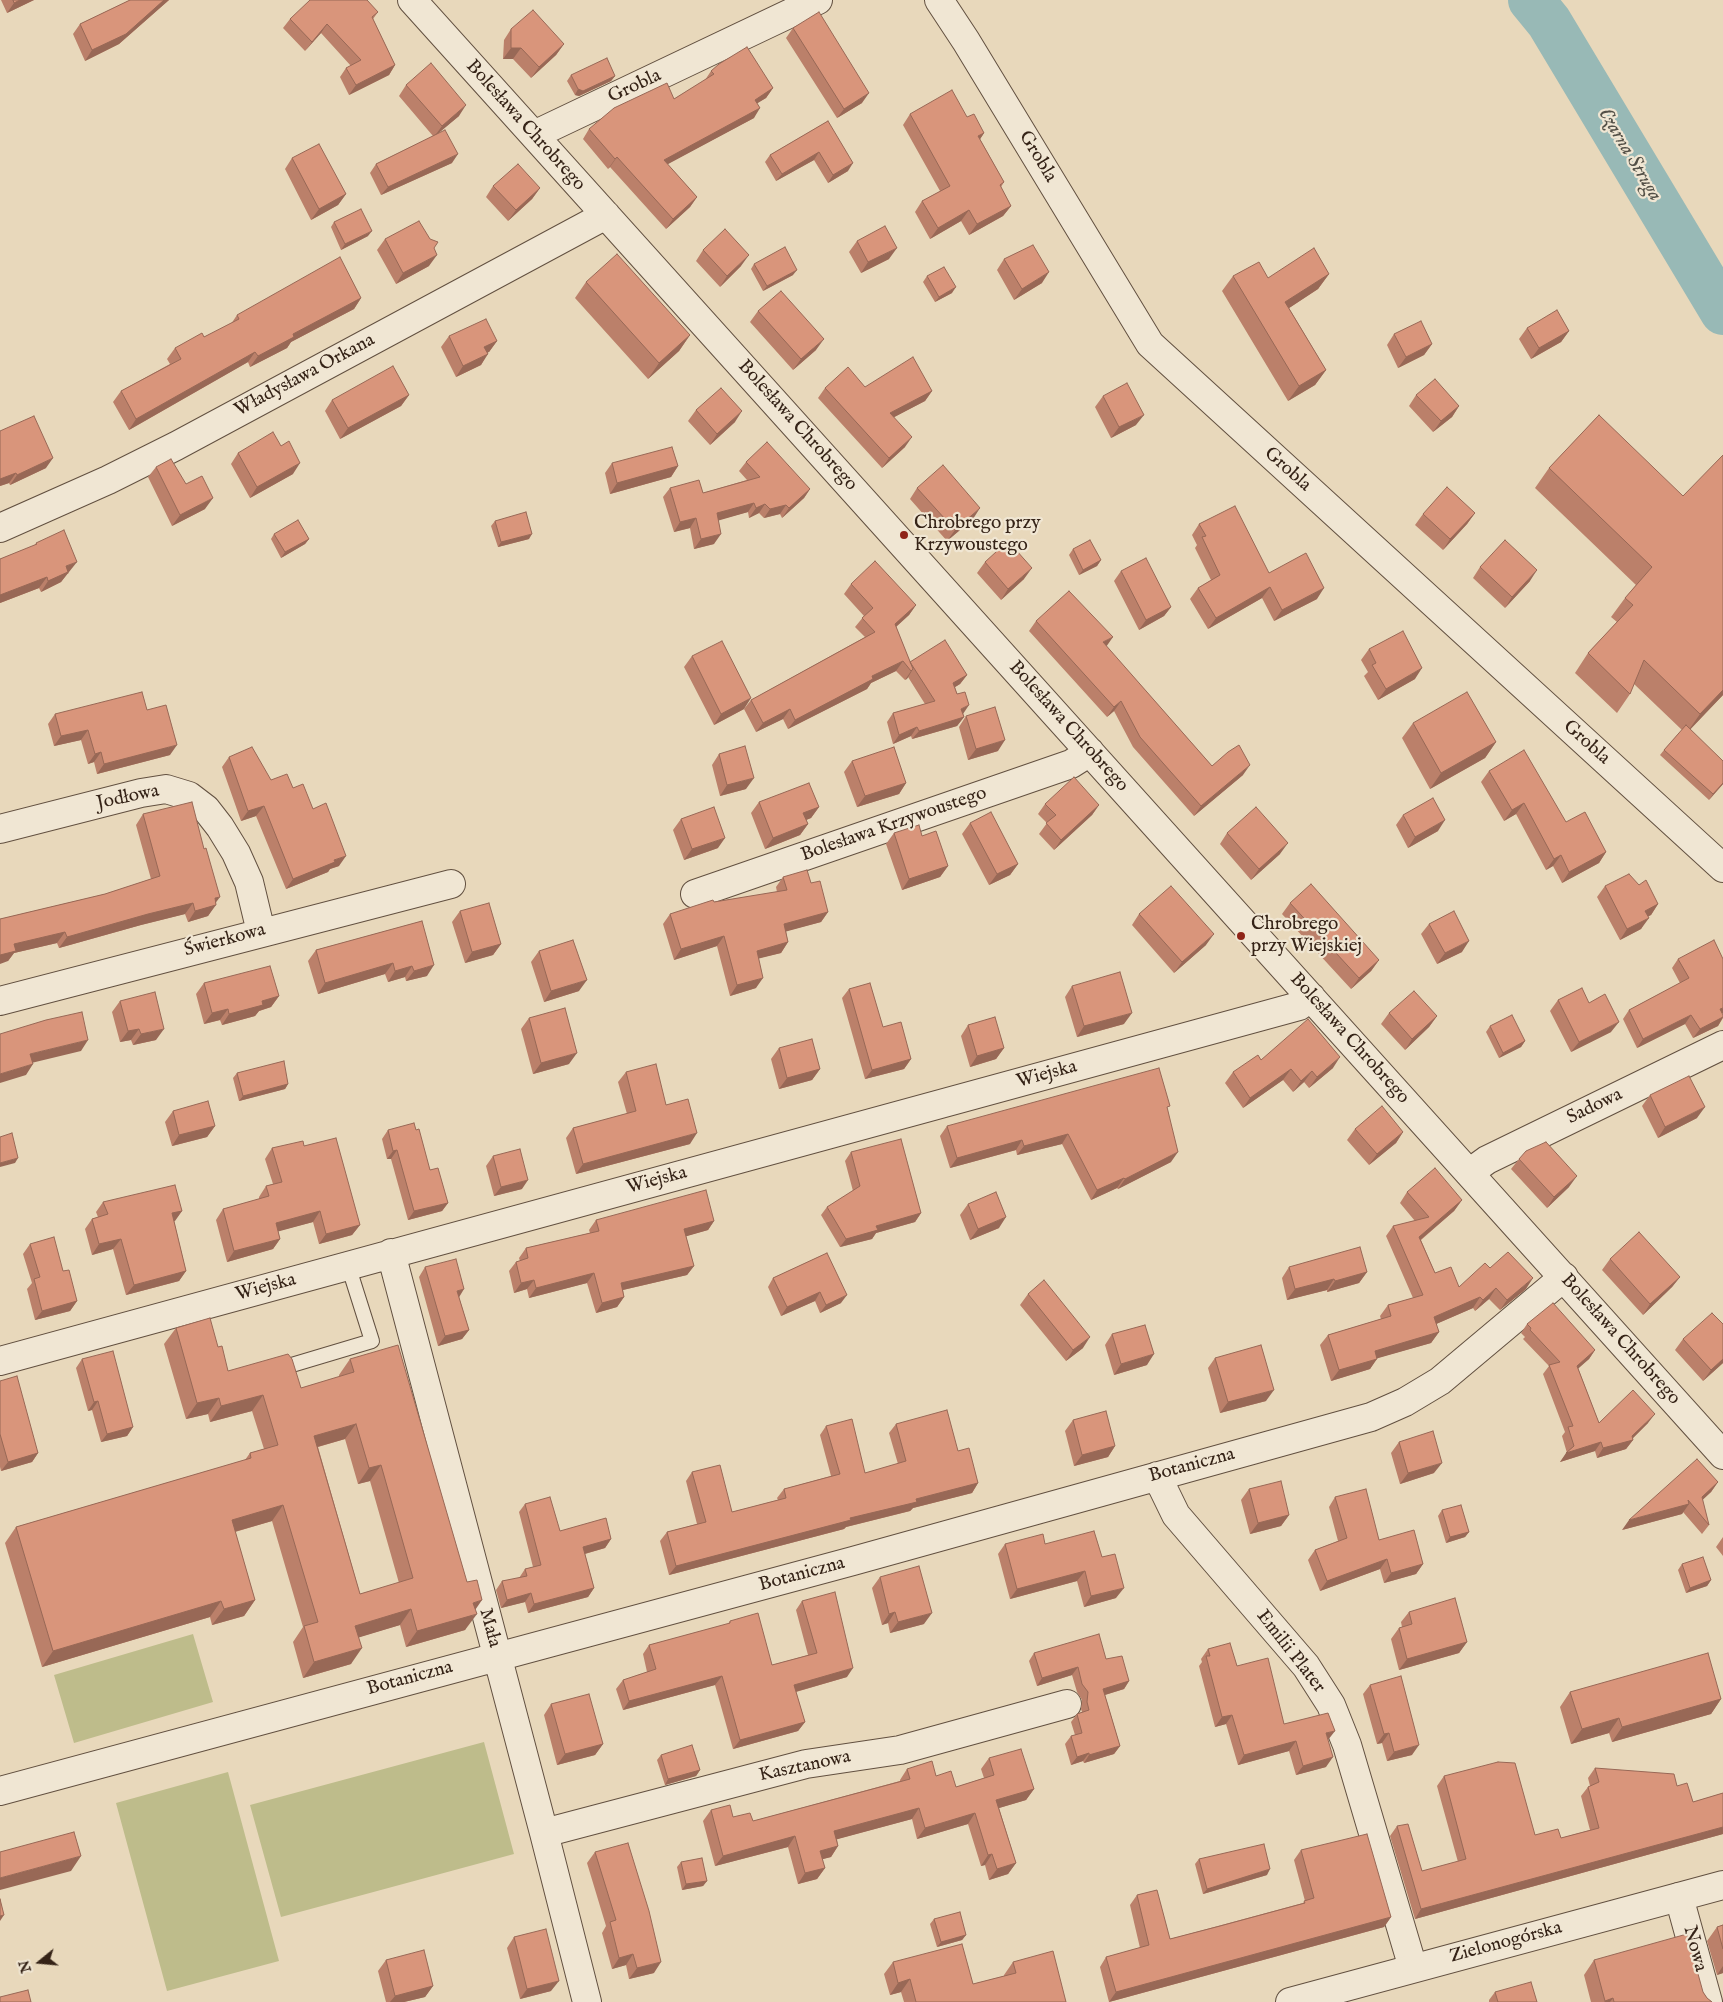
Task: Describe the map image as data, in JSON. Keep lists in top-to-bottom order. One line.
{"streets":{"street":["Grobla","Bolesława Chrobrego","Władysława Orkana","Jodłowa","Bolesława Krzywoustego","Świerkowa","Wiejska","Sadowa","Botaniczna","Mała","Emilii Plater","Kasztanowa","Zielonogórska","Nowa"]},"crossings":[["Grobla","Bolesława Chrobrego"],["Bolesława Chrobrego","Władysława Orkana"],["Bolesława Chrobrego","Bolesława Krzywoustego"],["Bolesława Chrobrego","Wiejska"],["Bolesława Chrobrego","Sadowa"],["Bolesława Chrobrego","Botaniczna"],["Jodłowa","Świerkowa"],["Wiejska","Mała"],["Botaniczna","Mała"],["Botaniczna","Emilii Plater"],["Mała","Kasztanowa"],["Emilii Plater","Zielonogórska"],["Zielonogórska","Nowa"]],"water":["Czarna Struga"],"places":["Chrobrego przy Krzywoustego","Chrobrego przy Wiejskiej"],"north":"left"}
